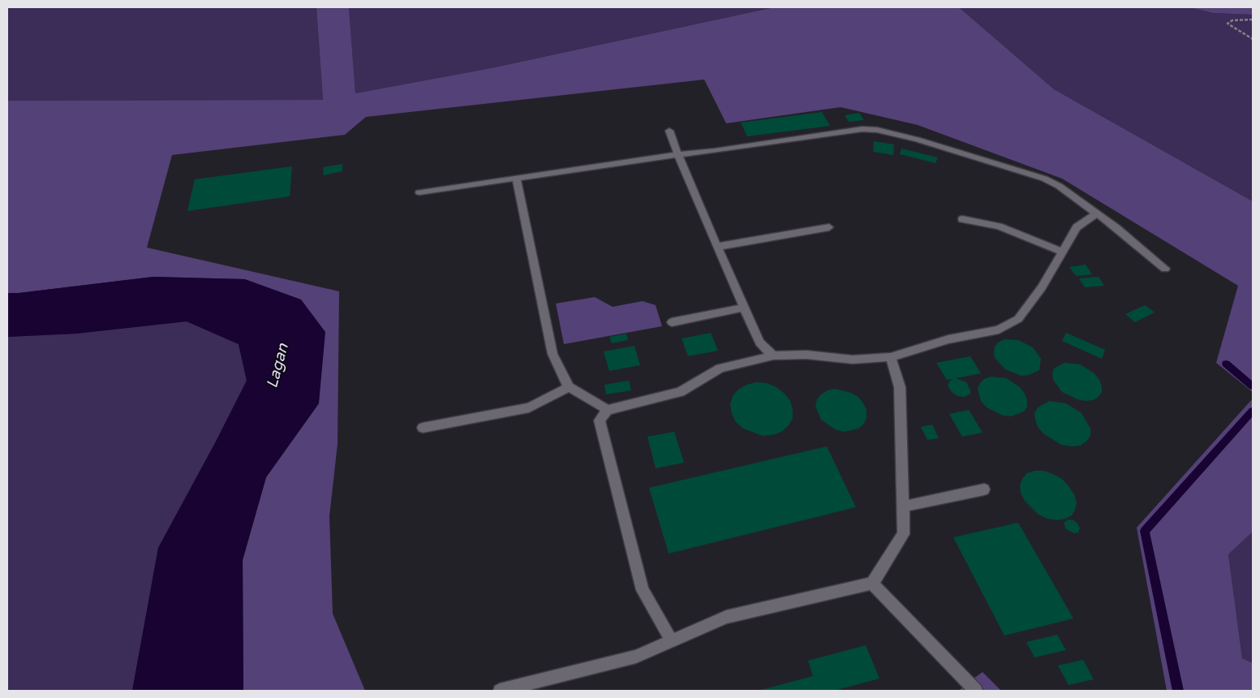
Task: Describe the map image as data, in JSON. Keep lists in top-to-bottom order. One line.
{"water":["Lagan"]}
